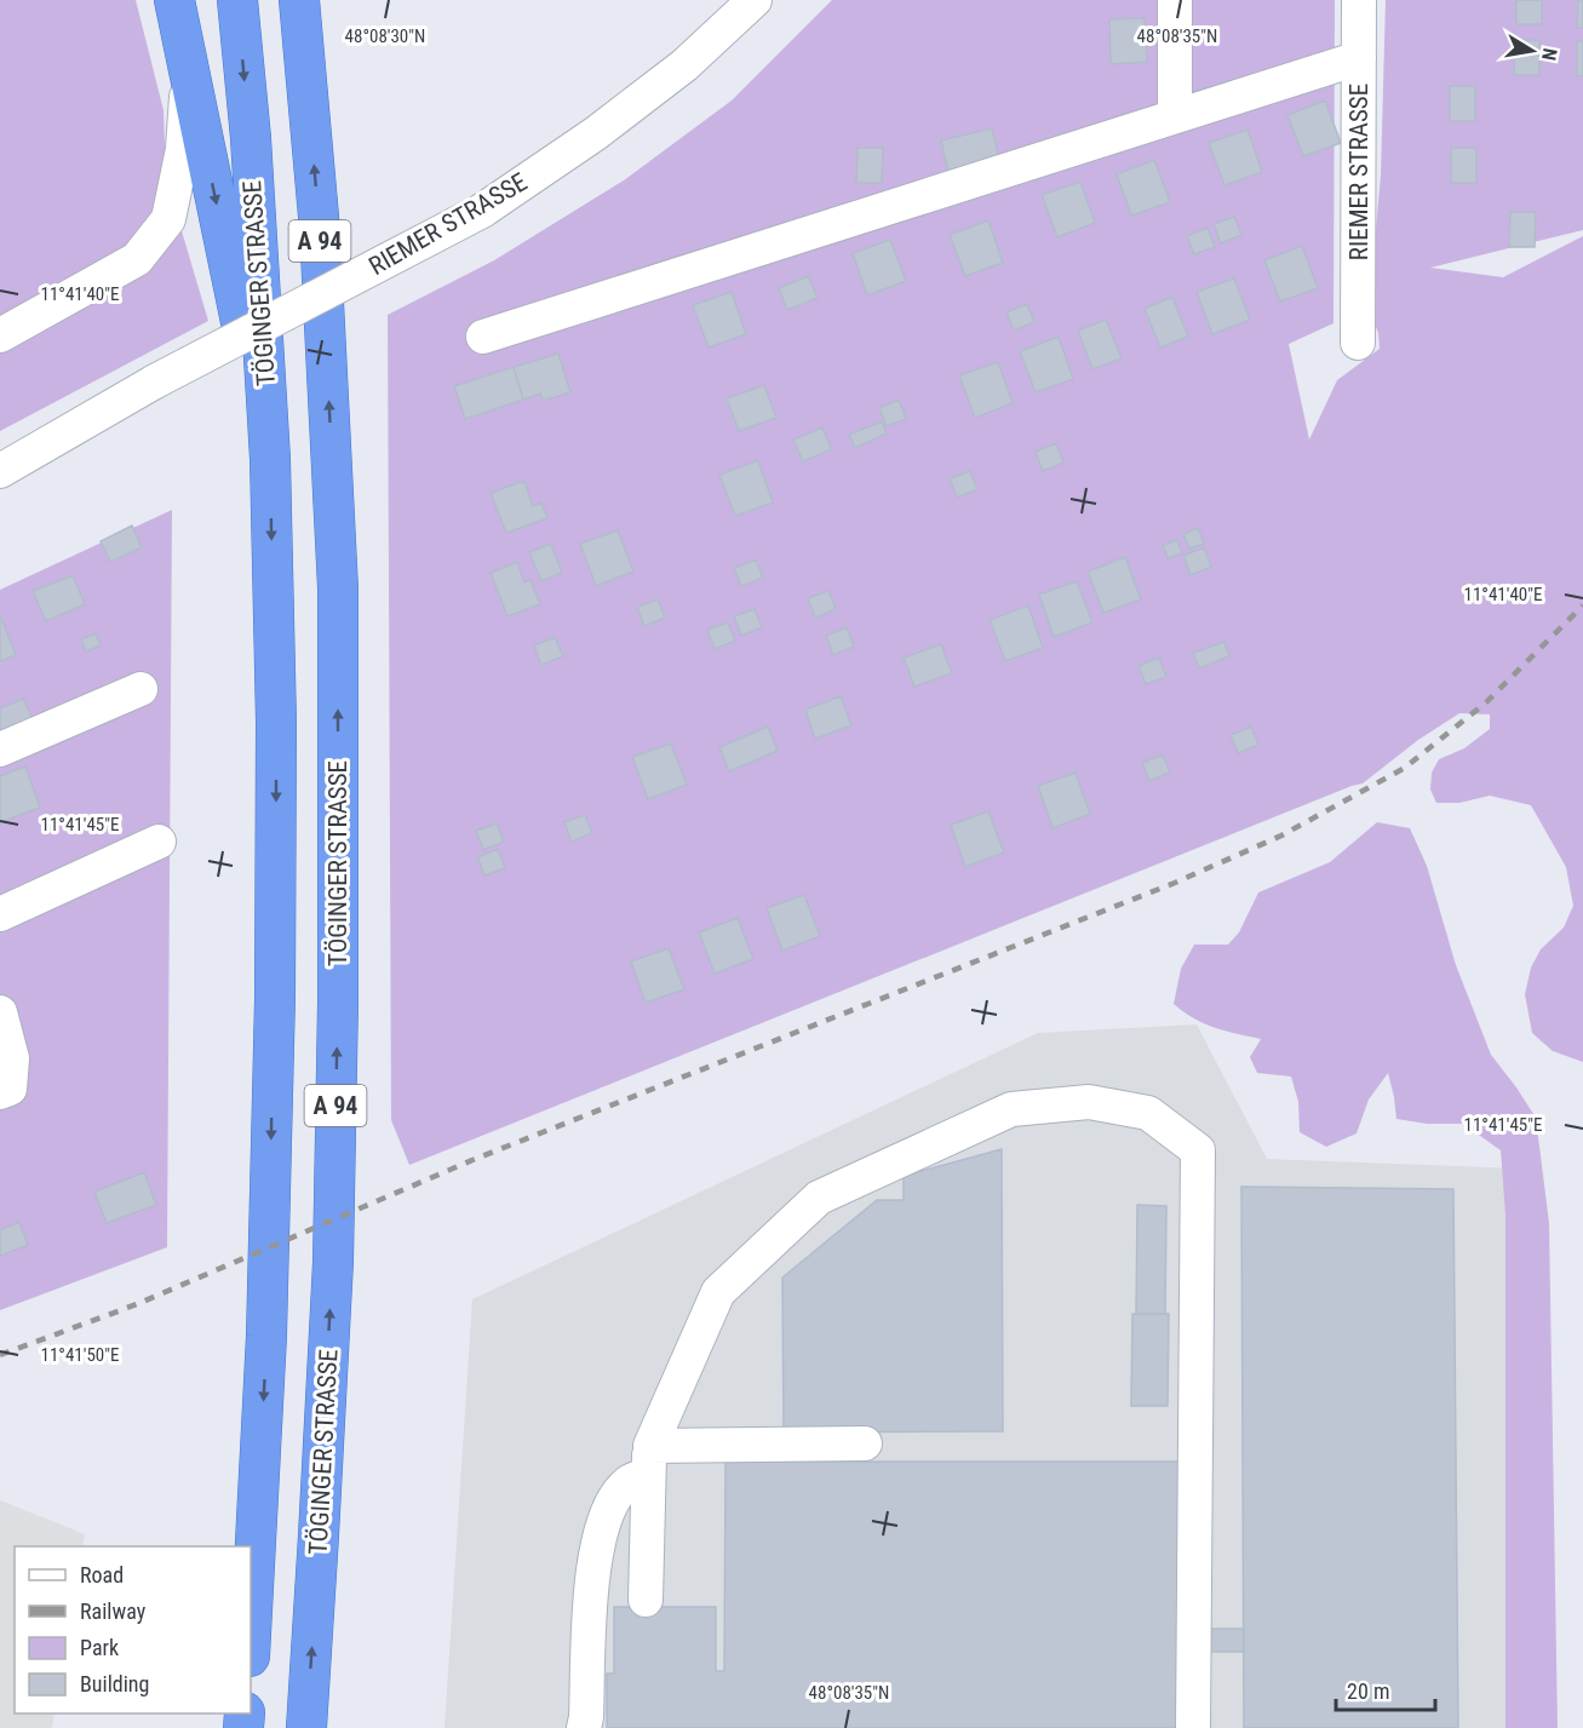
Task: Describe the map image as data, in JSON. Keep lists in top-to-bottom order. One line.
{"streets":{"highway":["A 94","TÖGINGER STRASSE"],"street":["RIEMER STRASSE"]},"legend":["Road","Railway","Park","Building"],"scale_bar":"20 m","north":"right","coordinates":["48°08'30\"N","48°08'35\"N","11°41'40\"E","11°41'45\"E","11°41'50\"E"]}
